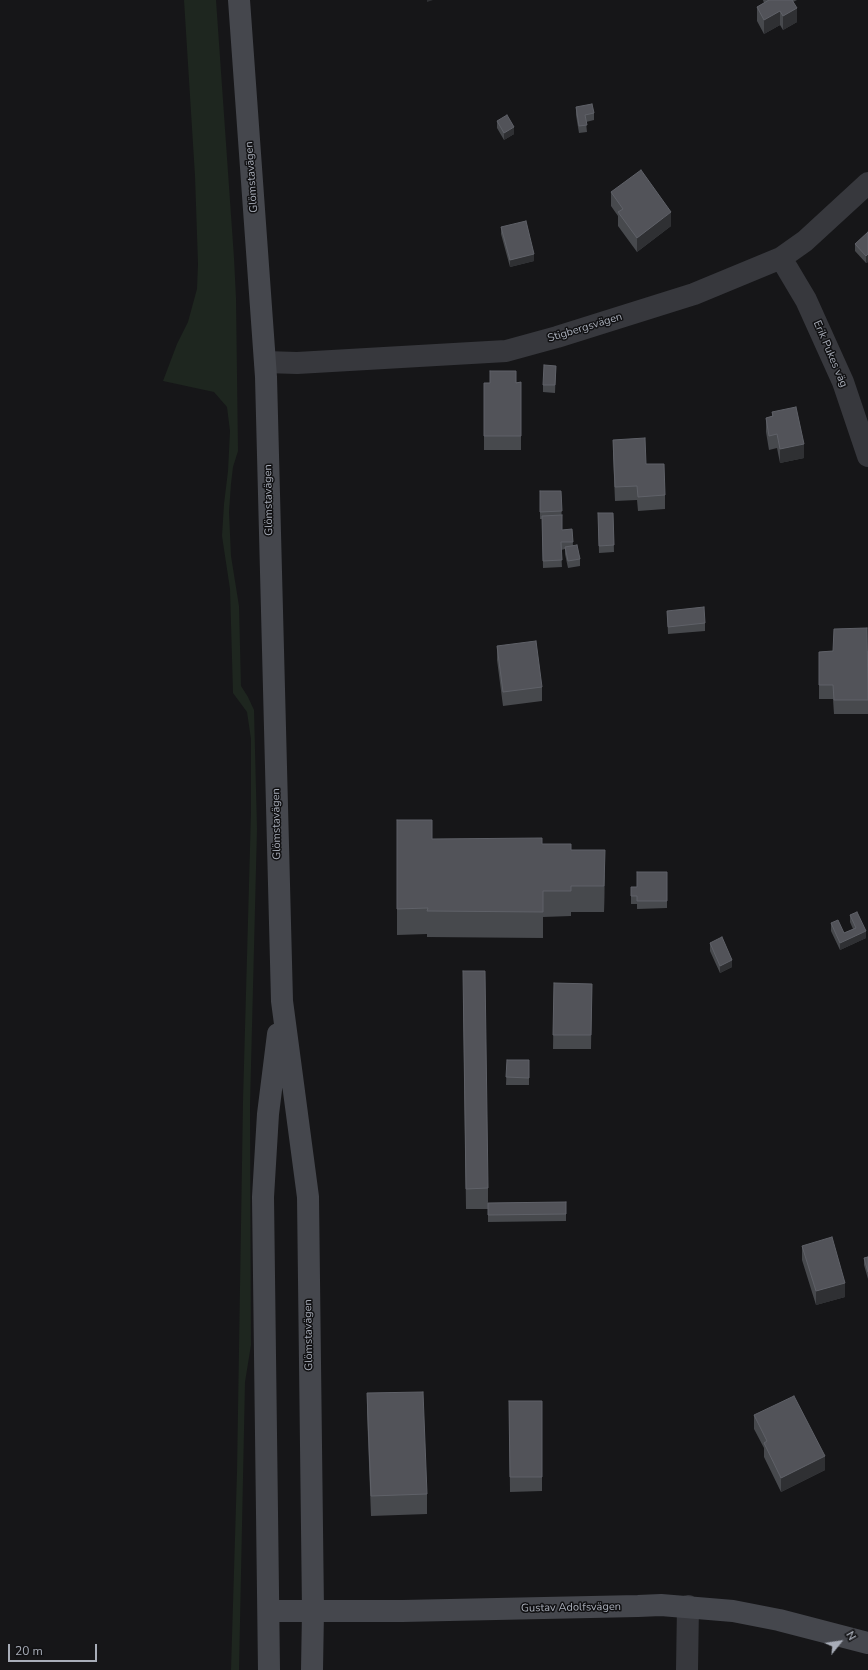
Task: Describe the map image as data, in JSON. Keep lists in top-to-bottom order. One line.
{"streets":{"main road":["Glömstavägen","Gustav Adolfsvägen"],"street":["Stigbergsvägen","Erik Pukes väg"]},"crossings":[["Glömstavägen","Stigbergsvägen"],["Glömstavägen","Gustav Adolfsvägen"],["Stigbergsvägen","Erik Pukes väg"]],"scale_bar":"20 m","north":"top right"}
